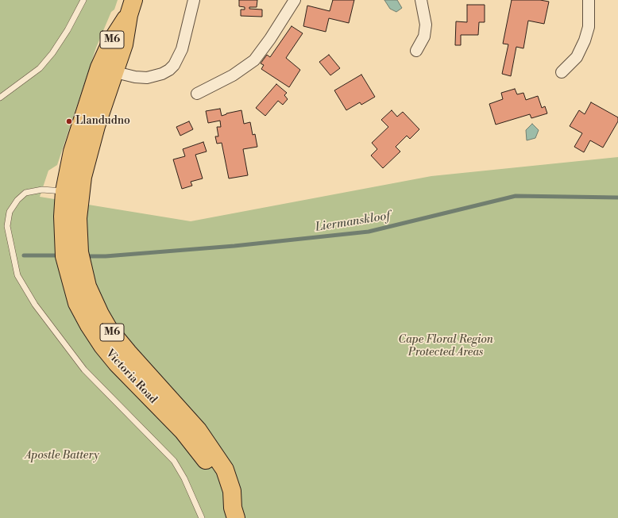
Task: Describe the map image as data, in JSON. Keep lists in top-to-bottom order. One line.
{"streets":{"main road":["M6","Victoria Road"]},"water":["Liermanskloof"],"parks":["Cape Floral Region Protected Areas","Apostle Battery"],"places":["Llandudno"]}
